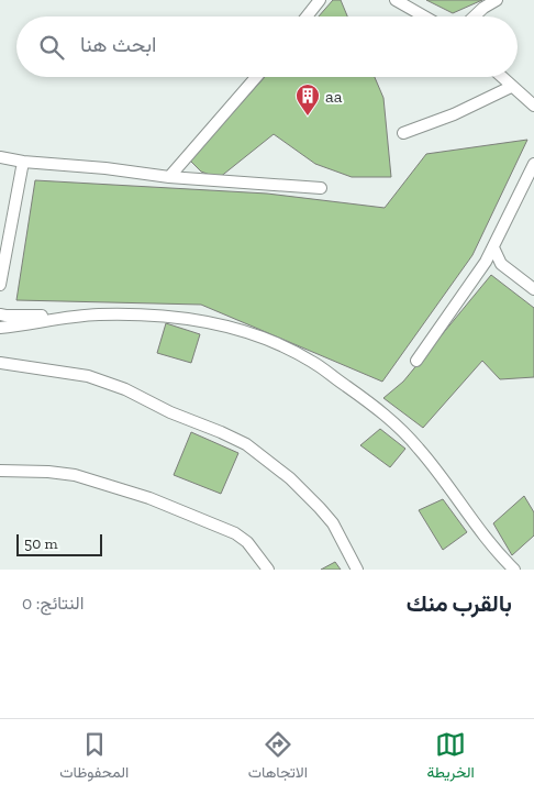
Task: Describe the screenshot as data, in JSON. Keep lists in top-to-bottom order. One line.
{"places":{"building":["aa"]},"scale_bar":"50 m","page":{"search":"ابحث هنا","scale":"50 m","heading":["بالقرب منك","النتائج: 0"],"nav":["الخريطة","الاتجاهات","المحفوظات"]}}
